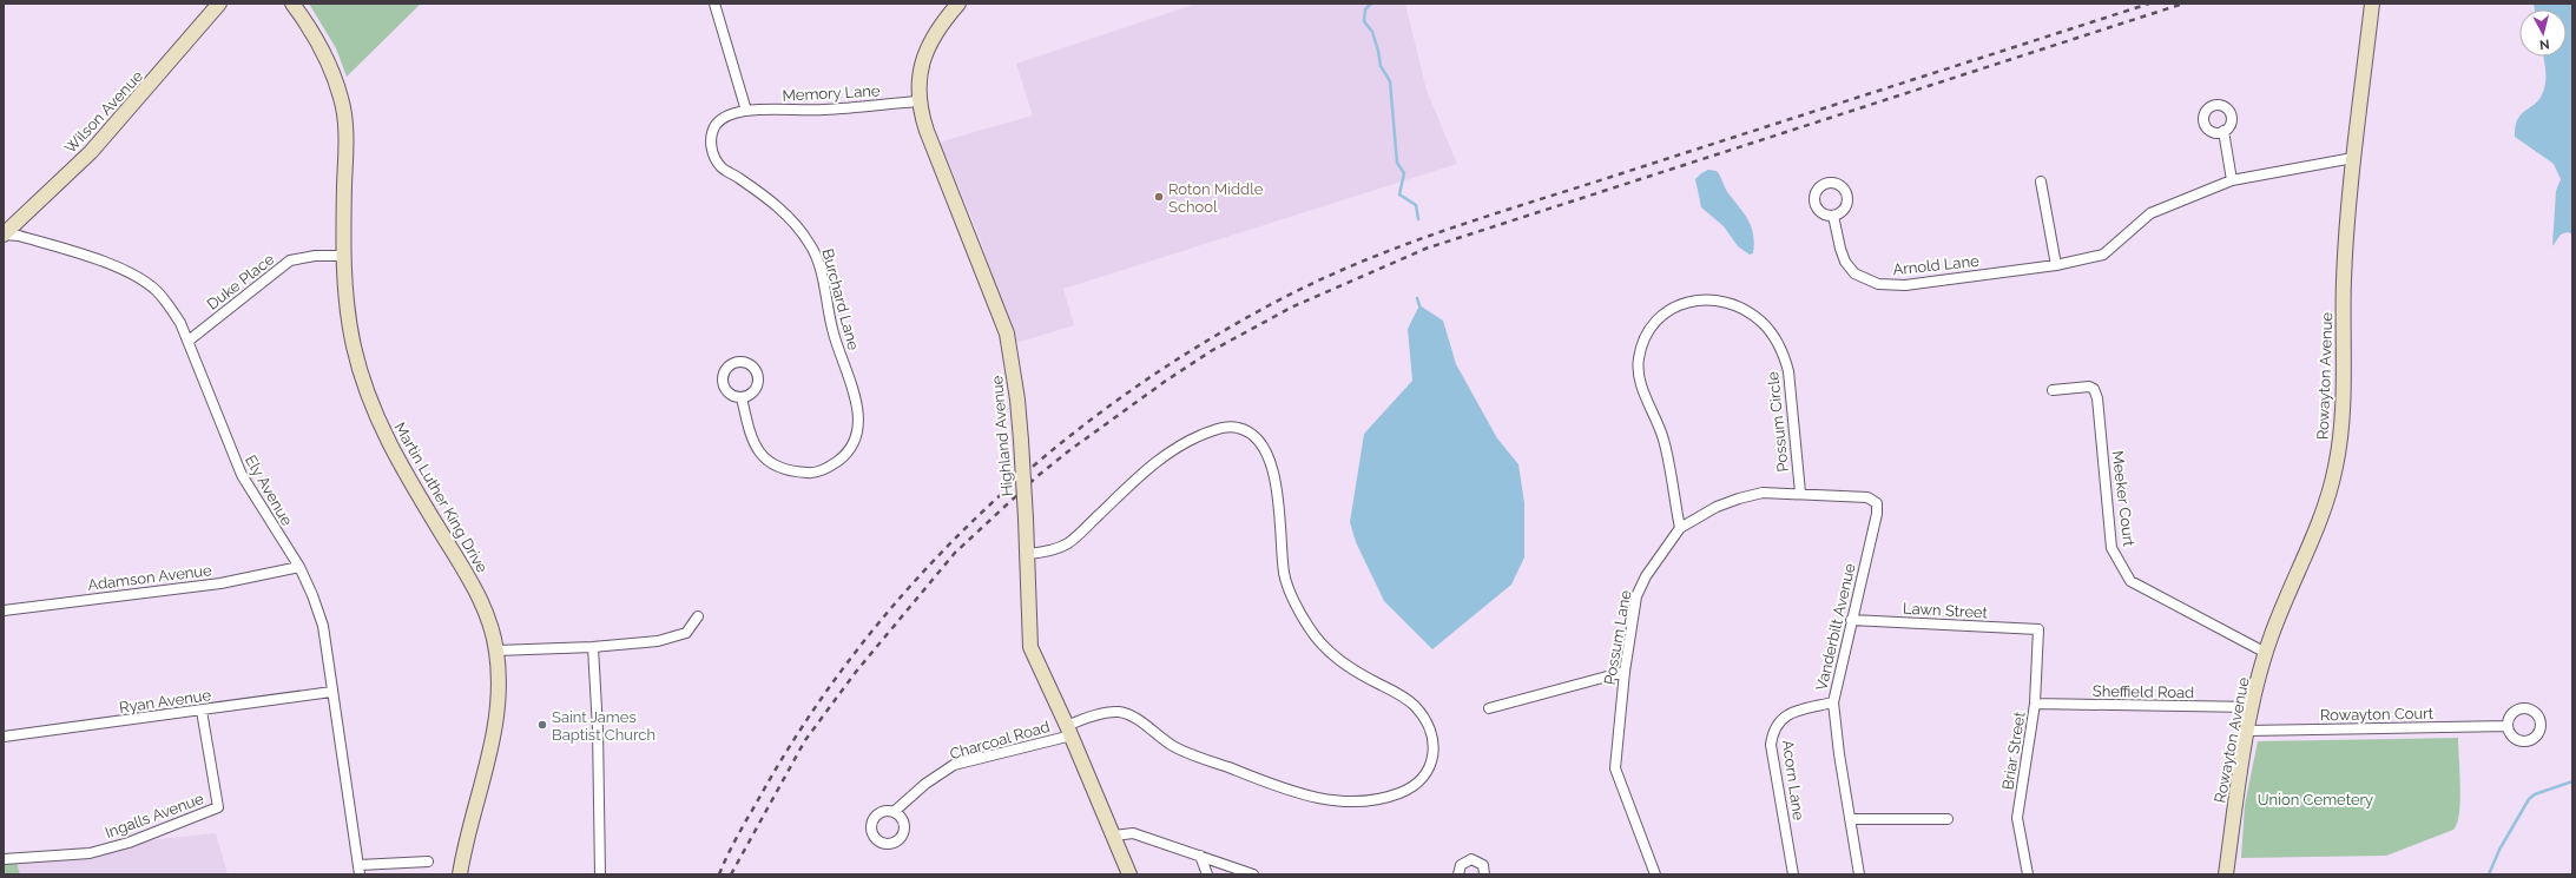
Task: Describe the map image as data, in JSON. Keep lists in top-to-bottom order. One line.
{"streets":{"street":["Memory Lane","Wilson Avenue","Arnold Lane","Duke Place","Burchard Lane","Rowayton Avenue","Possum Circle","Highland Avenue","Ely Avenue","Martin Luther King Drive","Meeker Court","Adamson Avenue","Lawn Street","Vanderbilt Avenue","Possum Lane","Sheffield Road","Ryan Avenue","Rowayton Court","Charcoal Road","Briar Street","Acorn Lane","Ingalls Avenue"]},"crossings":[["Memory Lane","Burchard Lane"],["Memory Lane","Highland Avenue"],["Wilson Avenue","Ely Avenue"],["Arnold Lane","Rowayton Avenue"],["Duke Place","Ely Avenue"],["Duke Place","Martin Luther King Drive"],["Rowayton Avenue","Meeker Court"],["Rowayton Avenue","Sheffield Road"],["Rowayton Avenue","Rowayton Court"],["Possum Circle","Possum Lane"],["Highland Avenue","Charcoal Road"],["Ely Avenue","Adamson Avenue"],["Ely Avenue","Ryan Avenue"],["Lawn Street","Vanderbilt Avenue"],["Lawn Street","Briar Street"],["Vanderbilt Avenue","Possum Lane"],["Vanderbilt Avenue","Acorn Lane"],["Sheffield Road","Briar Street"],["Ryan Avenue","Ingalls Avenue"]],"parks":["Union Cemetery"],"places":["Roton Middle School","Saint James Baptist Church"],"north":"bottom"}
